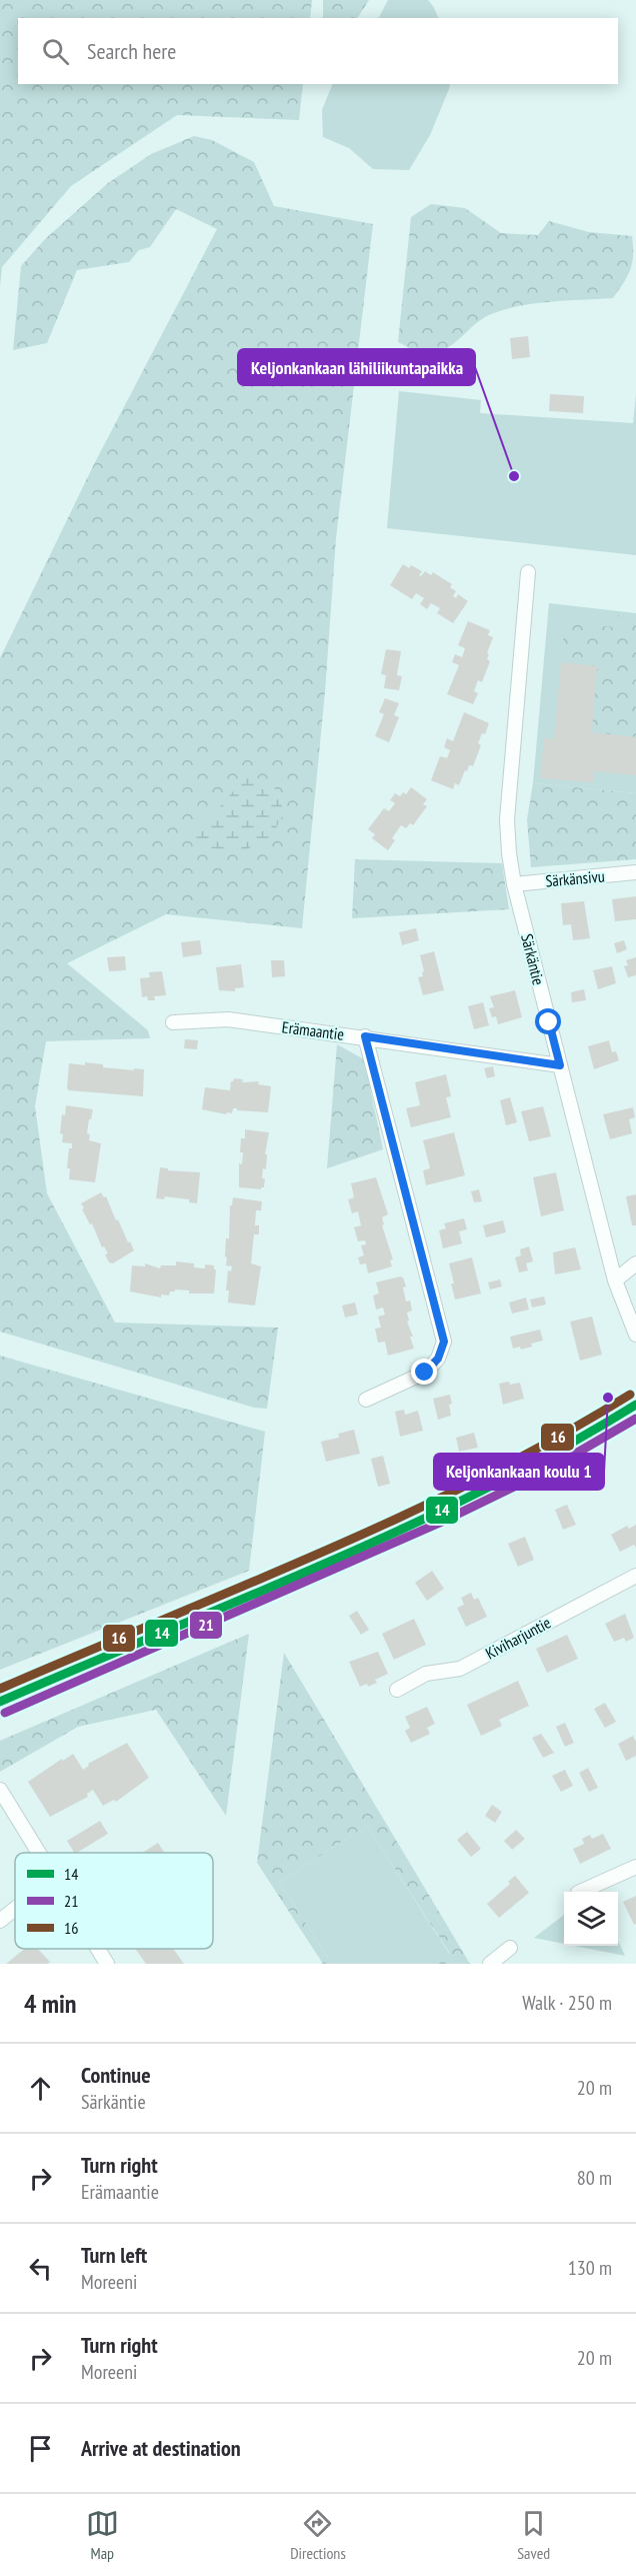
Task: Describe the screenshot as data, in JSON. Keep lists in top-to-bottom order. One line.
{"streets":{"street":["Särkänsivu","Särkäntie","Erämaantie","Kiviharjuntie"]},"crossings":[["Särkänsivu","Särkäntie"],["Särkäntie","Erämaantie"]],"places":["Keljonkankaan lähiliikuntapaikka","Keljonkankaan koulu 1"],"lines":["transit line 16","transit line 14","transit line 21"],"legend":["14","21","16"],"page":{"search":"Search here","heading":["4 min","Walk · 250 m"],"list":[["Continue","Särkäntie","20 m"],["Turn right","Erämaantie","80 m"],["Turn left","Moreeni","130 m"],["Turn right","Moreeni","20 m"],"Arrive at destination"],"nav":["Map","Directions","Saved"]}}
